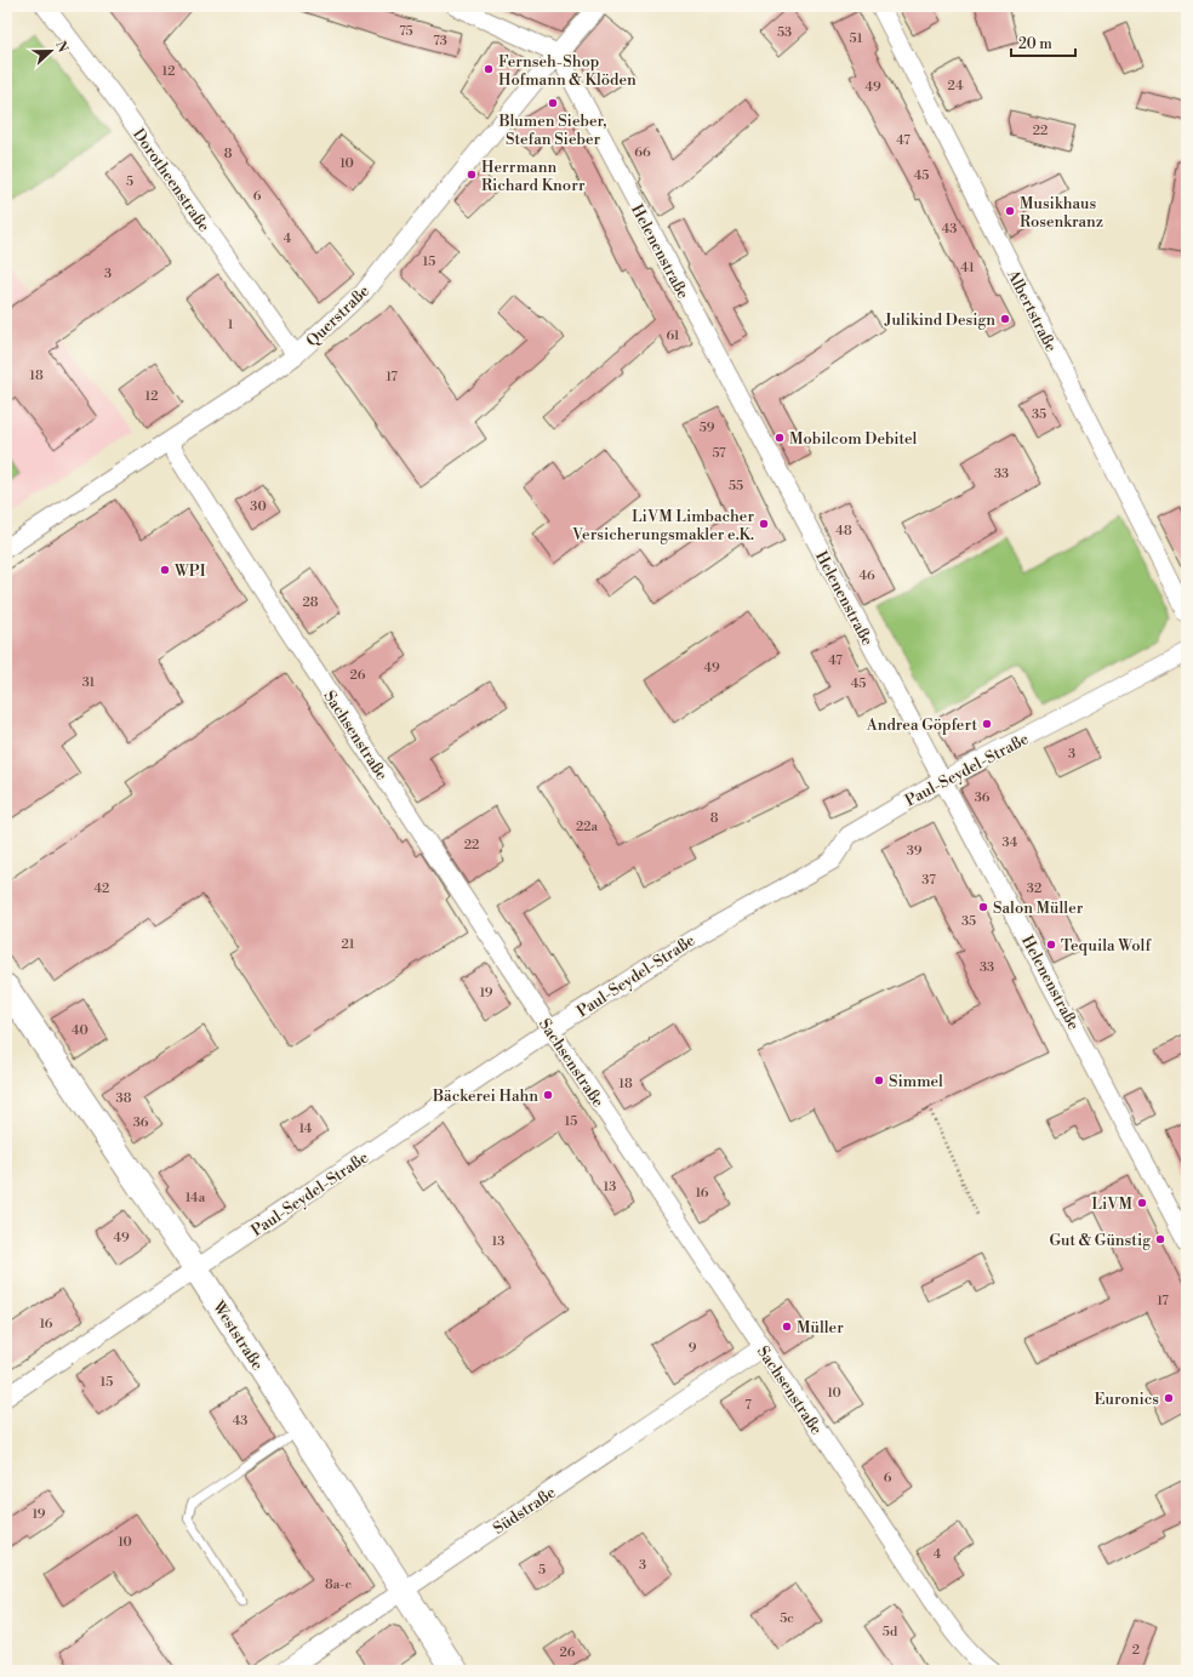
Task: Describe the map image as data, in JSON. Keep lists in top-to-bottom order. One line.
{"streets":{"main road":["Weststraße"],"street":["Dorotheenstraße","Helenenstraße","Albertstraße","Querstraße","Sachsenstraße","Paul-Seydel-Straße","Südstraße"]},"crossings":[["Dorotheenstraße","Querstraße"],["Helenenstraße","Querstraße"],["Helenenstraße","Paul-Seydel-Straße"],["Querstraße","Sachsenstraße"],["Sachsenstraße","Paul-Seydel-Straße"],["Sachsenstraße","Südstraße"],["Paul-Seydel-Straße","Weststraße"],["Weststraße","Südstraße"]],"places":["Fernseh-Shop Hofmann & Klöden","Blumen Sieber, Stefan Sieber","Herrmann Richard Knorr","Musikhaus Rosenkranz","Julikind Design","Mobilcom Debitel","LiVM Limbacher Versicherungsmakler e.K.","WPI","Andrea Göpfert","Salon Müller","Tequila Wolf","Simmel","Bäckerei Hahn","LiVM","Gut & Günstig","Müller","Euronics"],"house_numbers":["75","53","51","73","12","24","49","22","47","66","8","10","45","5","6","43","4","15","41","3","1","61","18","17","12","35","59","57","33","55","30","48","46","28","47","49","26","31","45","3","36","8","22a","34","22","39","37","42","32","35","21","33","19","40","18","38","15","36","14","13","16","14a","49","13","17","16","9","15","10","7","43","6","19","10","4","3","5","8a-c","5e","5d","2","26"],"scale_bar":"20 m","north":"right"}
